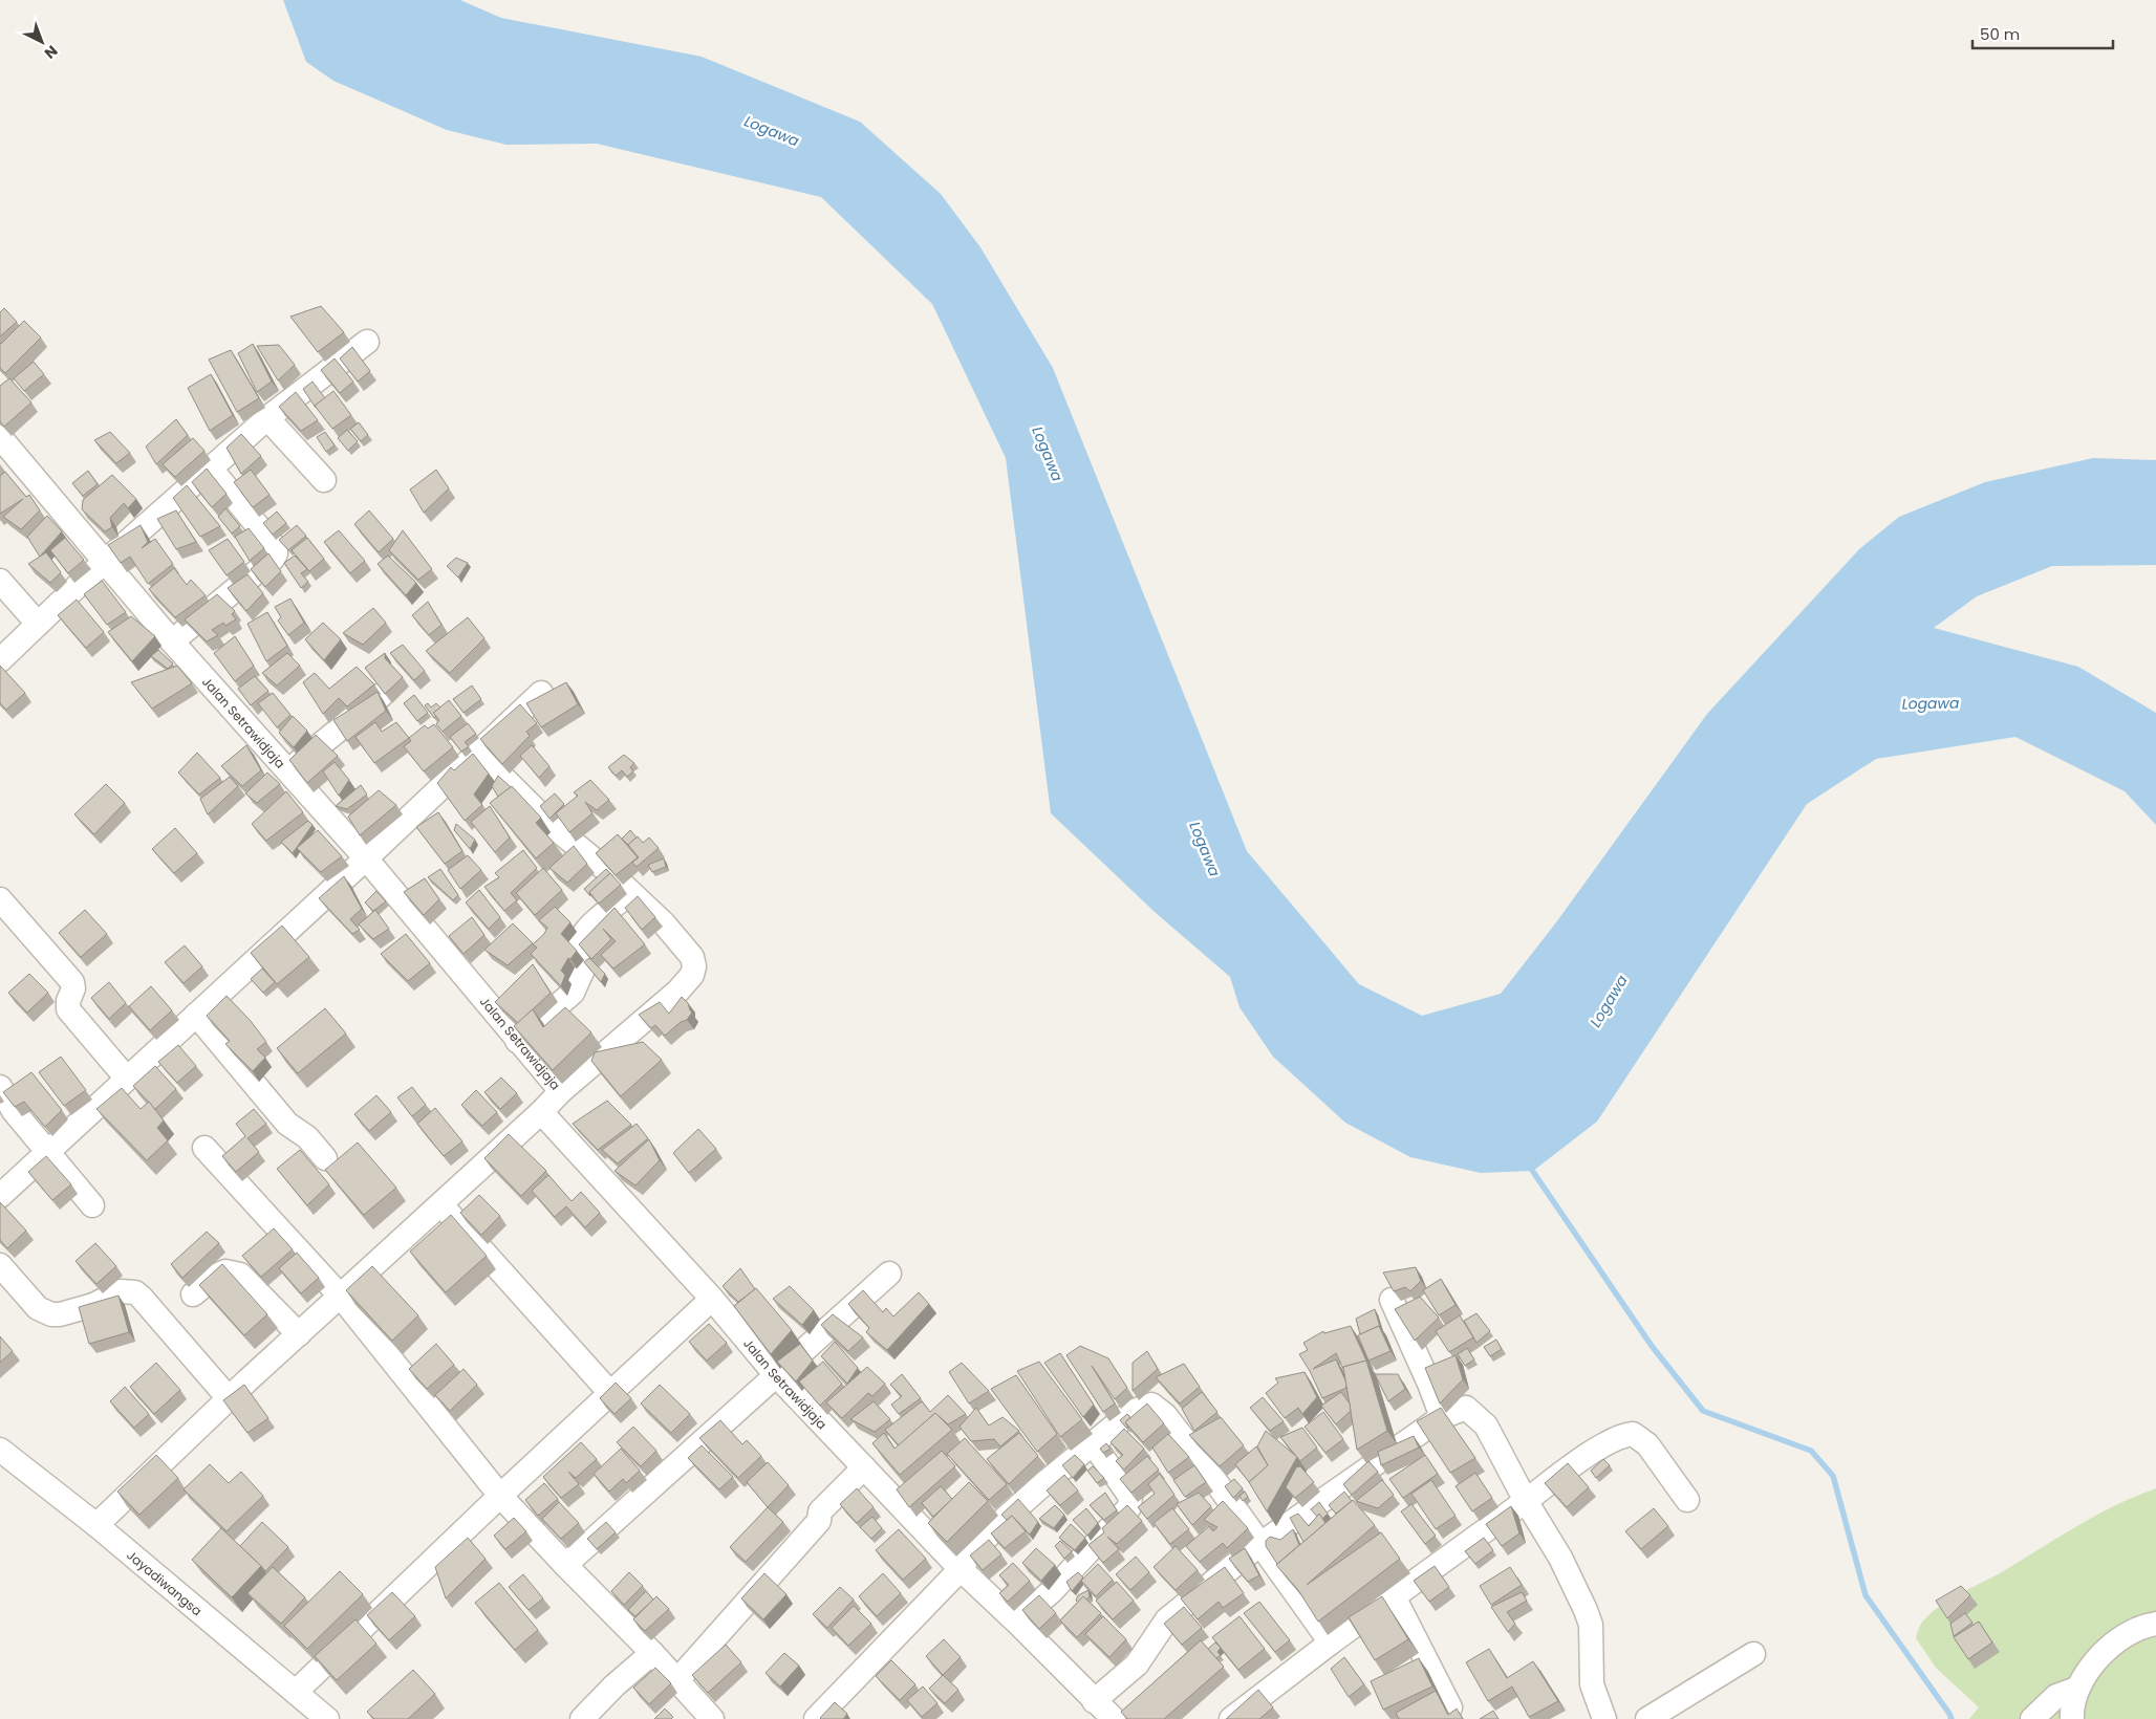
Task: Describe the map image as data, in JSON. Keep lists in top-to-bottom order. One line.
{"streets":{"street":["Jalan Setrawidjaja","Jayadiwangsa"]},"water":["Logawa"],"scale_bar":"50 m","north":"bottom right"}
